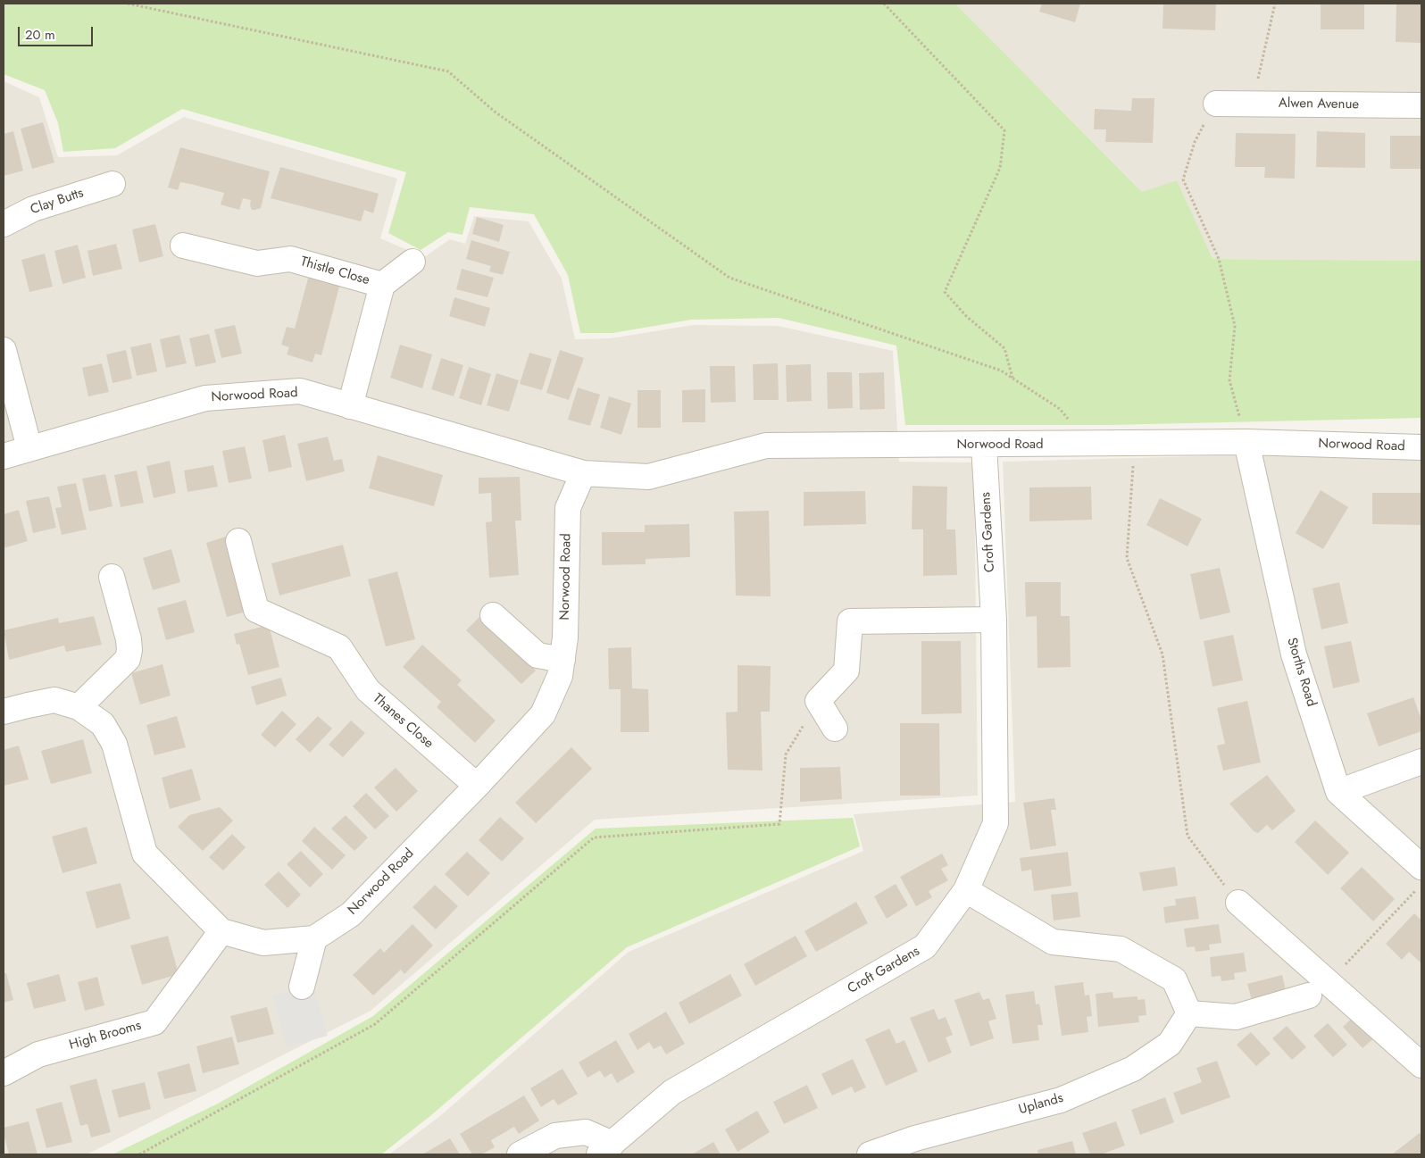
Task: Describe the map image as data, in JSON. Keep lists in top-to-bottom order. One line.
{"streets":{"street":["Alwen Avenue","Clay Butts","Thistle Close","Norwood Road","Croft Gardens","Storths Road","Thanes Close","High Brooms","Uplands"]},"crossings":[["Thistle Close","Norwood Road"],["Norwood Road","Croft Gardens"],["Norwood Road","Storths Road"],["Norwood Road","Thanes Close"],["Norwood Road","High Brooms"]],"scale_bar":"20 m"}
